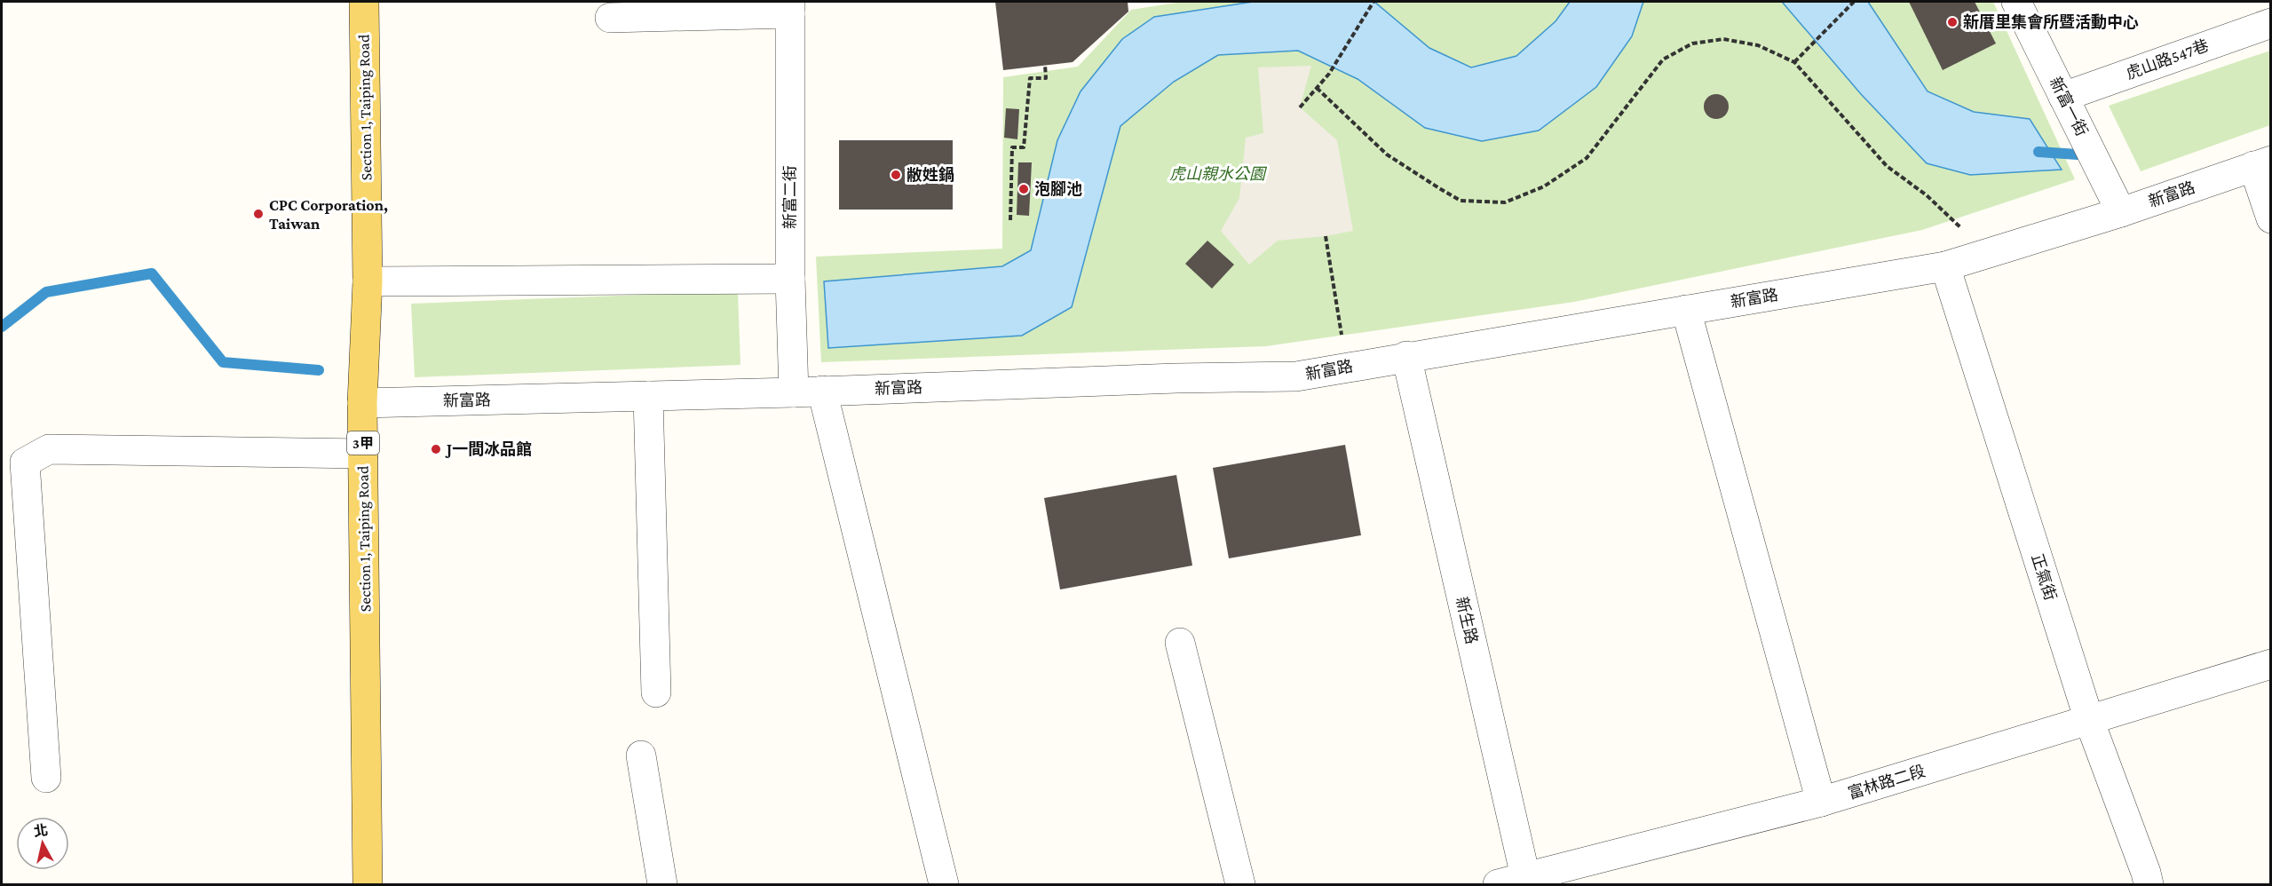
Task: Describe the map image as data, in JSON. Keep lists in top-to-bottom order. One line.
{"streets":{"main road":["Section 1, Taiping Road","3甲"],"street":["虎山路547巷","新富一街","新富路","新富二街","正氣街","新生路","富林路二段"]},"crossings":[["虎山路547巷","新富一街"],["新富一街","新富路"],["Section 1, Taiping Road","新富路"],["新富路","新富二街"],["新富路","正氣街"],["新富路","新生路"],["正氣街","富林路二段"],["新生路","富林路二段"]],"parks":["虎山親水公園"],"places":["新厝里集會所暨活動中心","敝姓鍋","泡腳池","CPC Corporation, Taiwan","J一間冰品館"],"north":"top"}
